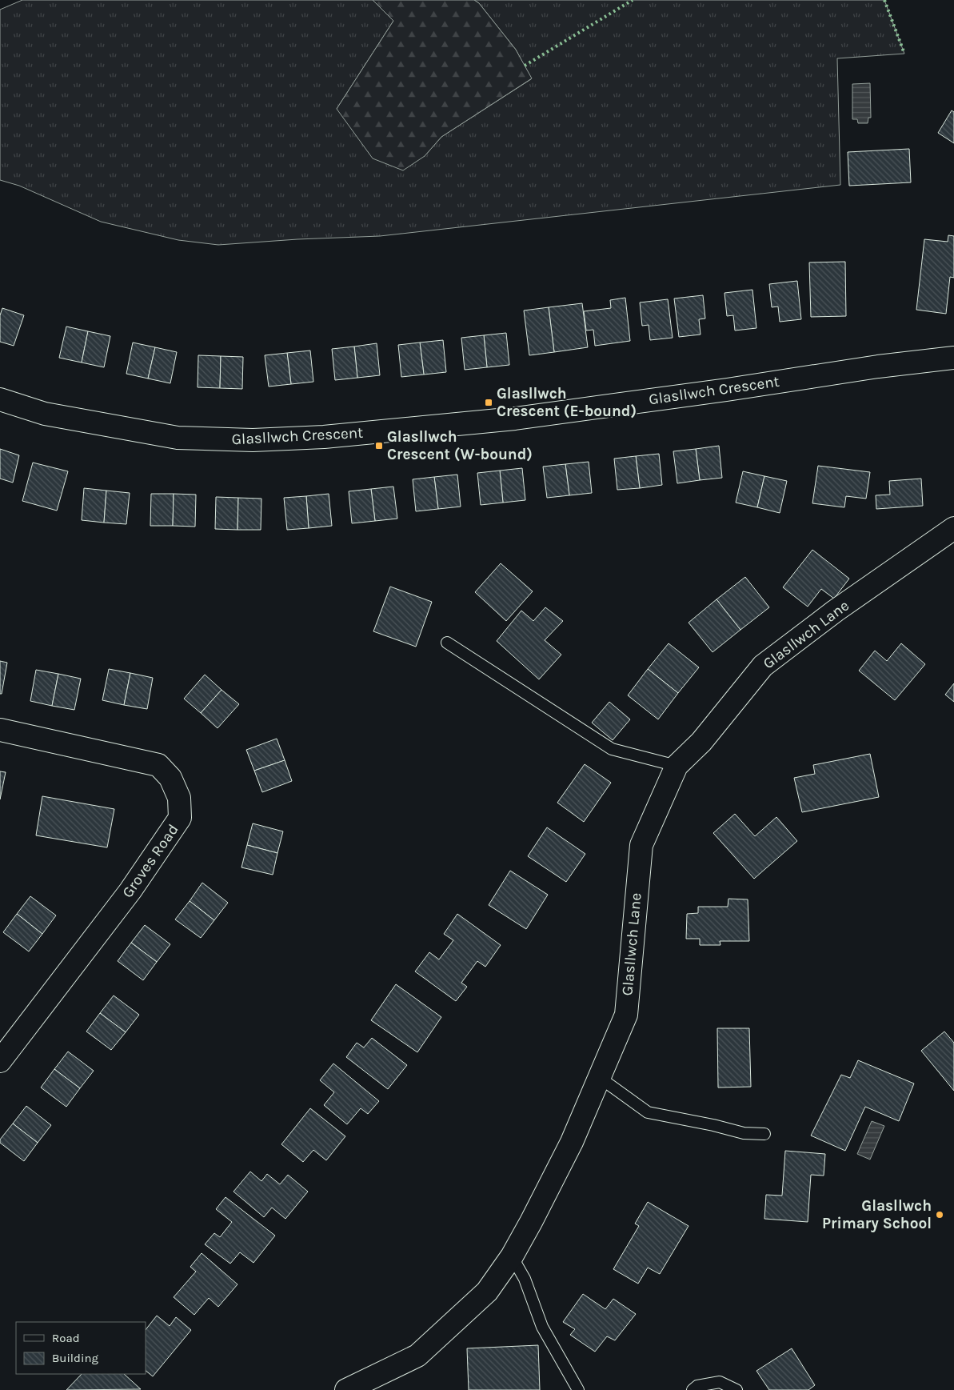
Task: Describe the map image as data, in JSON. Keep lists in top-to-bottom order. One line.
{"streets":{"street":["Glasllwch Crescent","Glasllwch Lane","Groves Road"]},"places":{"transit":["Glasllwch Crescent (E-bound)","Glasllwch Crescent (W-bound)"],"other":["Glasllwch Primary School"]},"legend":["Road","Building"]}
